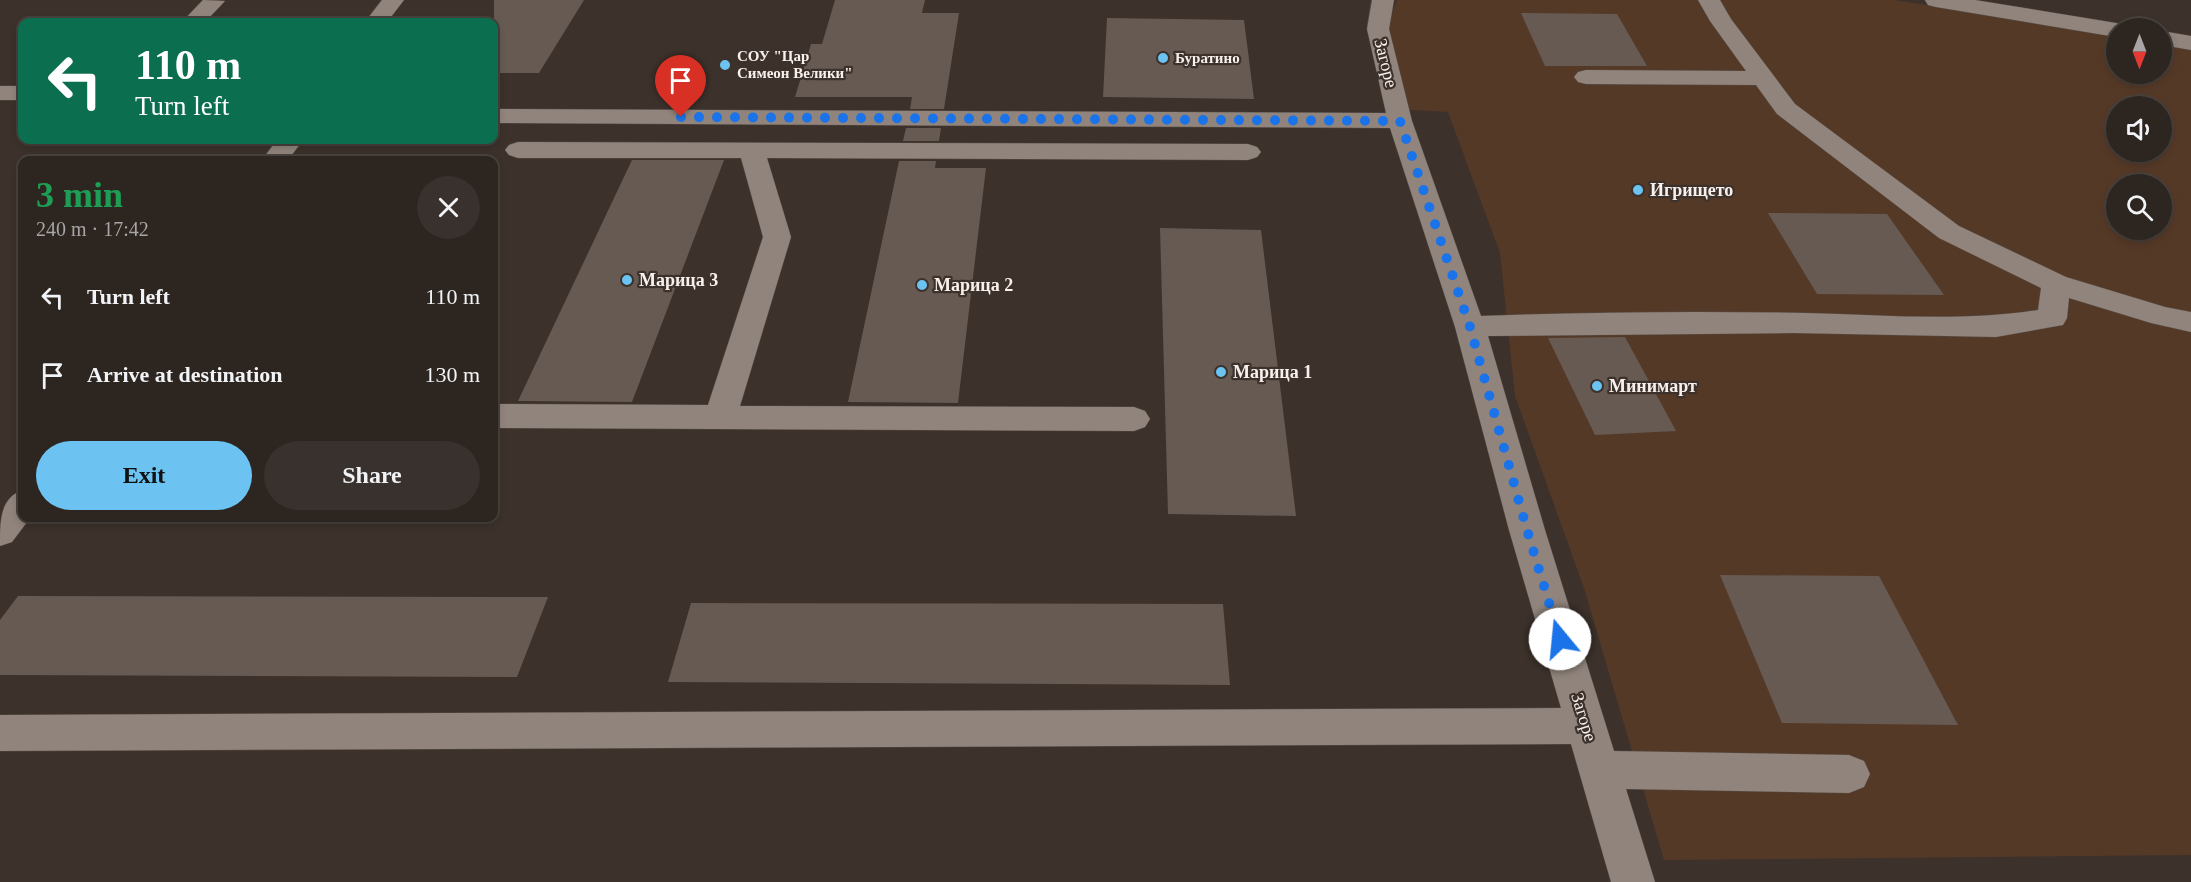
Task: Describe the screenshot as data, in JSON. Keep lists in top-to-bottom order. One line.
{"streets":{"street":["Загоре"]},"places":["Буратино","СОУ \"Цар Симеон Велики\"","Игрището","Марица 3","Марица 2","Марица 1","Минимарт"],"north":"bottom","page":{"turn":["110 m","Turn left"],"heading":["3 min","240 m · 17:42"],"list":[{"name":"Turn left","value":"110 m"},{"name":"Arrive at destination","value":"130 m"}],"buttons":["Exit","Share"]}}
